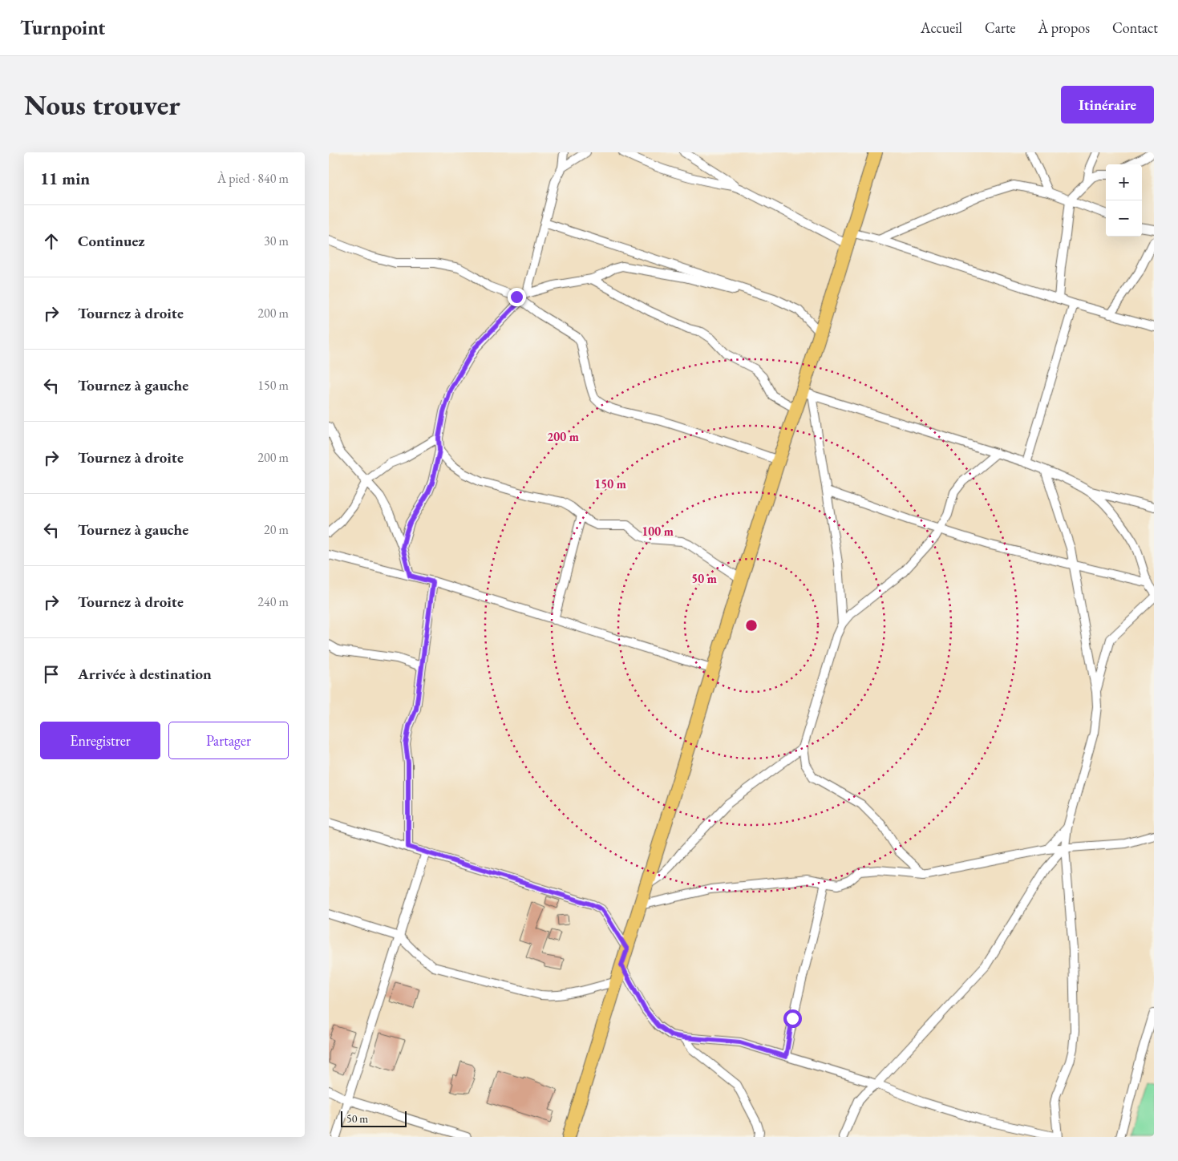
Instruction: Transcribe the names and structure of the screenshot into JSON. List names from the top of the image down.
{
  "scale_bar": "50 m",
  "page": {
    "header": "Turnpoint",
    "nav": [
      "Accueil",
      "Carte",
      "À propos",
      "Contact"
    ],
    "buttons": [
      "Itinéraire",
      ["Enregistrer", "Partager"]
    ],
    "title": "Nous trouver",
    "heading": ["11 min", "À pied · 840 m"],
    "map_buttons": ["+", "−"],
    "list": [
      ["Continuez", "30 m"],
      ["Tournez à droite", "200 m"],
      ["Tournez à gauche", "150 m"],
      ["Tournez à droite", "200 m"],
      ["Tournez à gauche", "20 m"],
      ["Tournez à droite", "240 m"],
      "Arrivée à destination"
    ],
    "scale": "50 m"
  },
  "rings": [
    "200 m",
    "150 m",
    "100 m",
    "50 m"
  ]
}
